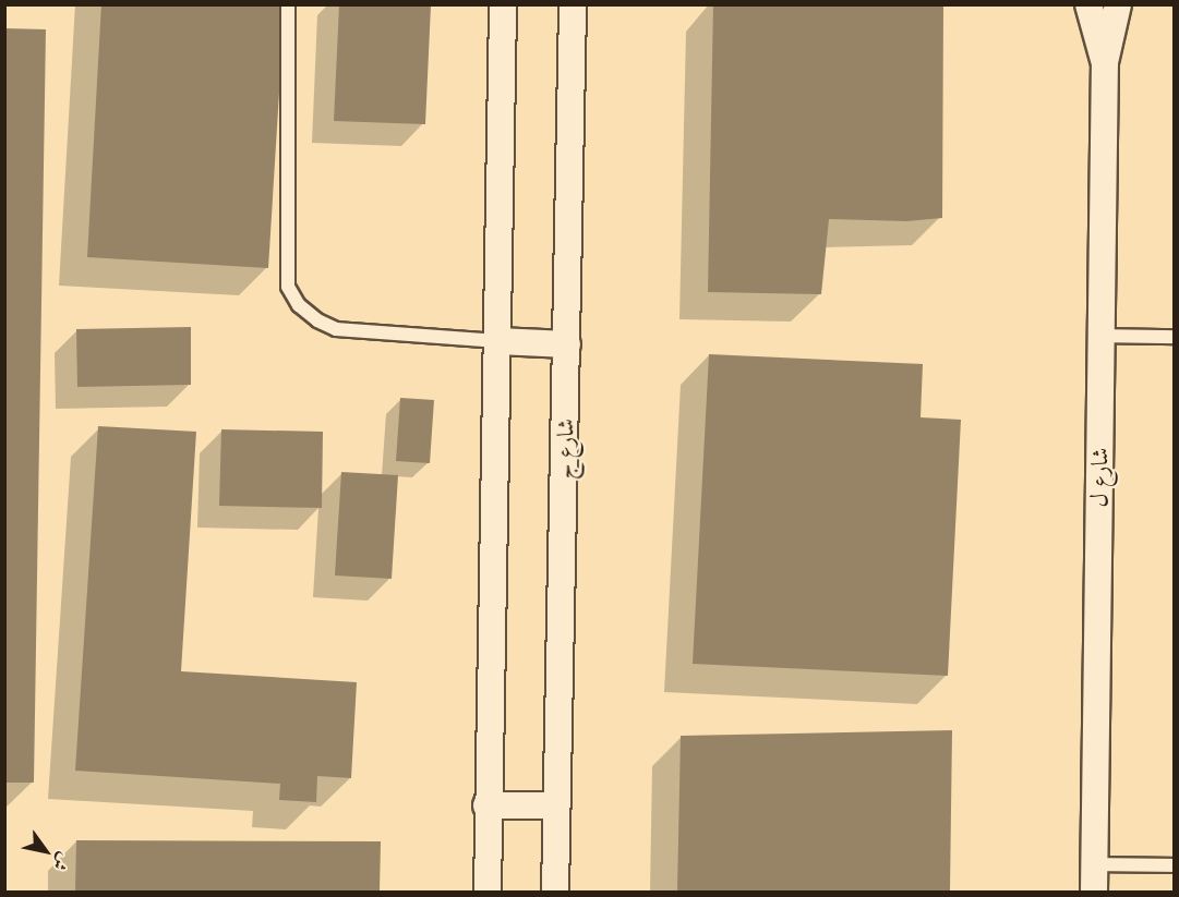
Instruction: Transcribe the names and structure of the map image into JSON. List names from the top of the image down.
{
  "streets": {
    "street": ["شارع ج", "شارع ل"]
  },
  "north": "bottom right"
}
